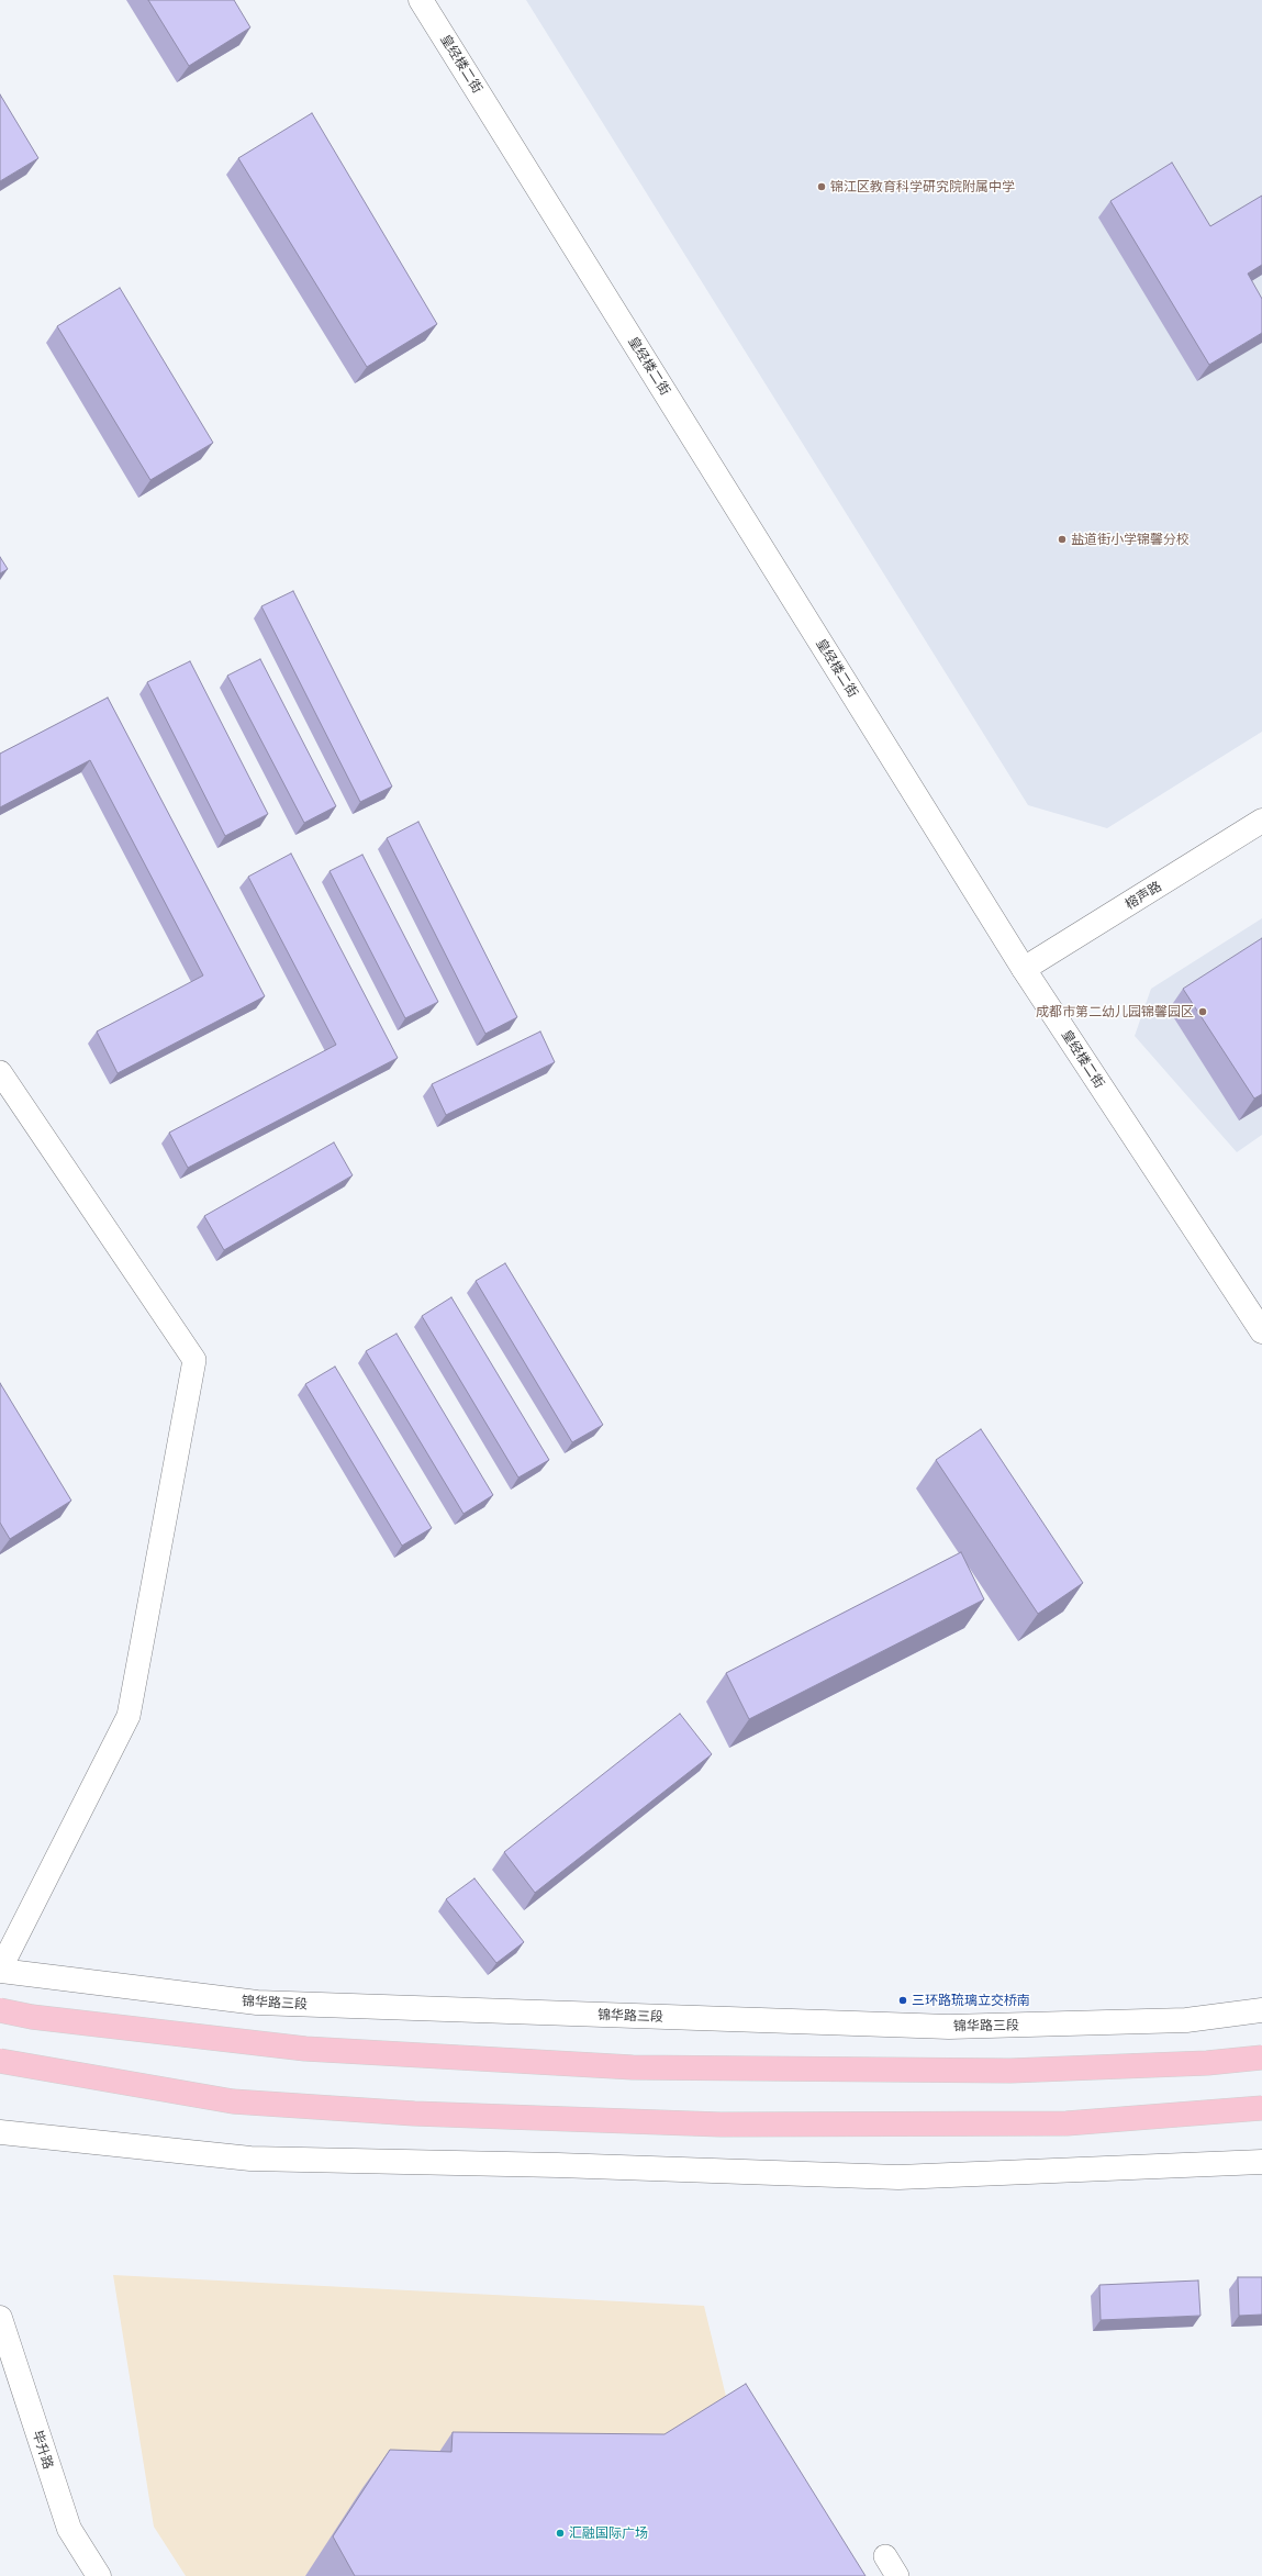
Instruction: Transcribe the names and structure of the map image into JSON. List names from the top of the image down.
{
  "streets": {
    "main road": [
      "皇经楼二街",
      "榕声路",
      "锦华路三段",
      "毕升路"
    ]
  },
  "crossings": [
    ["皇经楼二街", "榕声路"]
  ],
  "places": [
    "锦江区教育科学研究院附属中学",
    "盐道街小学锦馨分校",
    "成都市第二幼儿园锦馨园区",
    "三环路琉璃立交桥南",
    "汇融国际广场"
  ]
}
